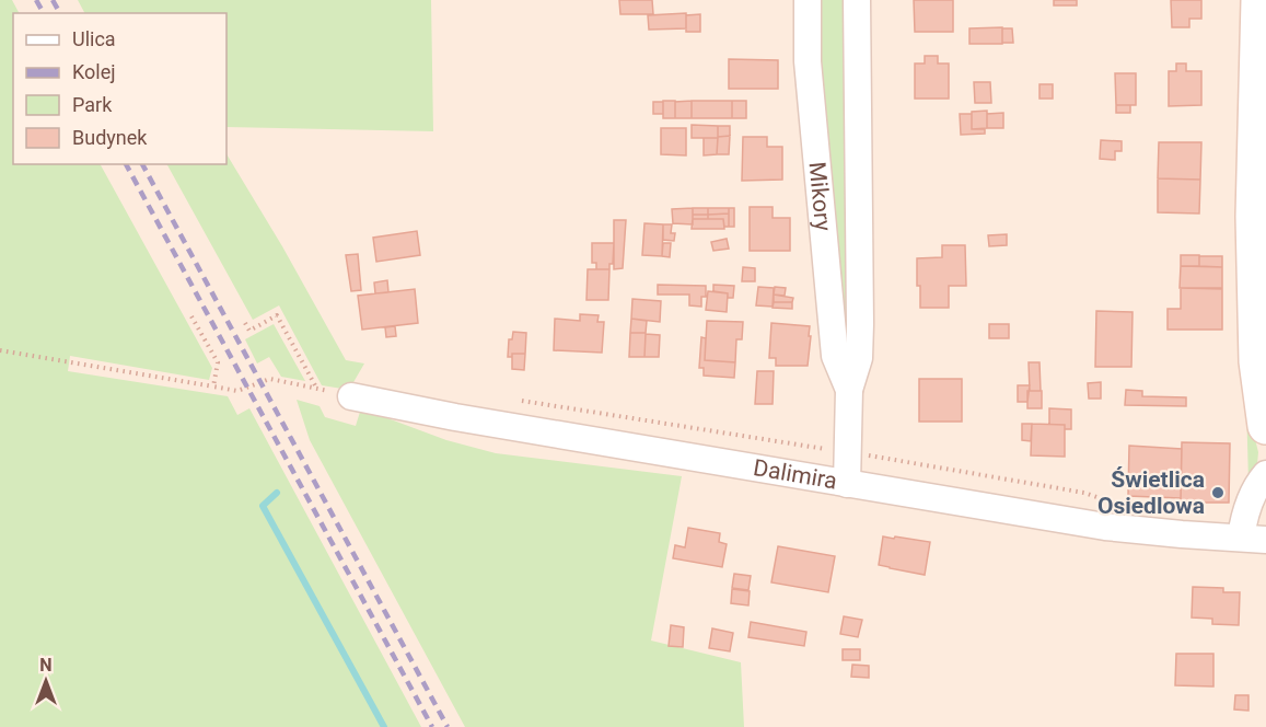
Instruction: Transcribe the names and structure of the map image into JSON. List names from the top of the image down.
{
  "streets": {
    "street": ["Mikory", "Dalimira"]
  },
  "crossings": [
    ["Mikory", "Dalimira"]
  ],
  "places": ["Świetlica Osiedlowa"],
  "legend": [
    "Ulica",
    "Kolej",
    "Park",
    "Budynek"
  ],
  "north": "top"
}
